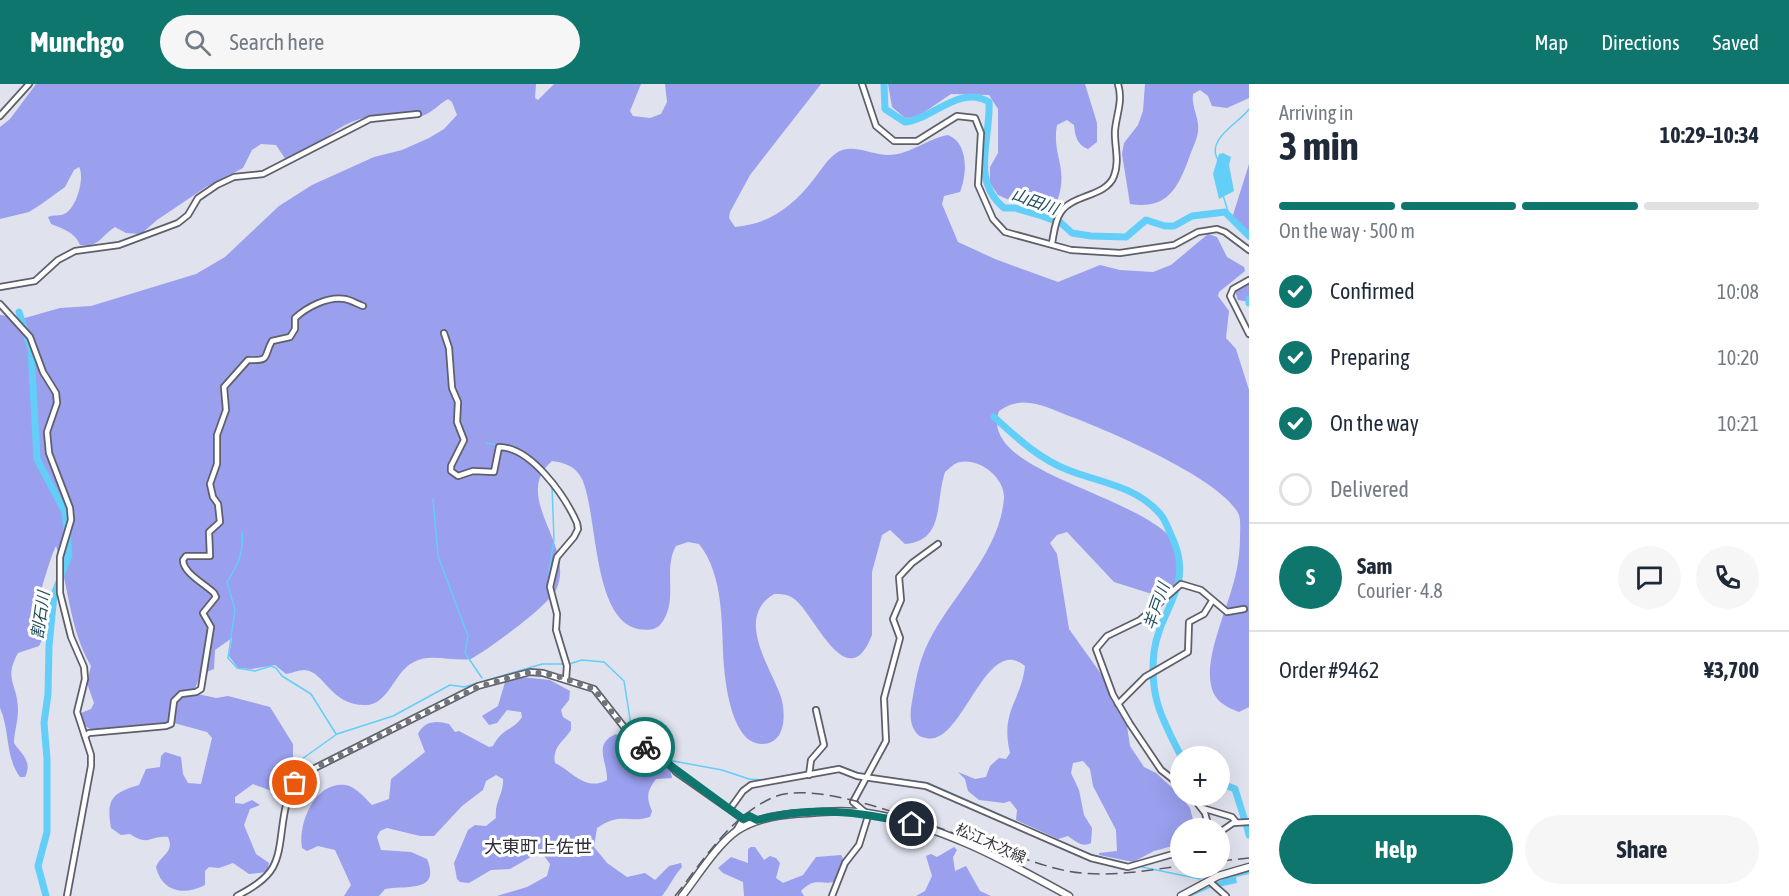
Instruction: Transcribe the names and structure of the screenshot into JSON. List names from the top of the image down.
{
  "streets": {
    "main road": ["松江木次線"]
  },
  "districts": ["大東町上佐世"],
  "water": ["山田川", "羊戸川", "割石川"],
  "page": {
    "header": "Munchgo",
    "search": "Search here",
    "nav": ["Map", "Directions", "Saved"],
    "heading": ["3 min", "Arriving in", "10:29–10:34"],
    "panel": [
      "Sam",
      "Courier · 4.8",
      "Order #9462",
      "¥3,700"
    ],
    "bar": "On the way · 500 m",
    "list": [
      ["Confirmed", "10:08"],
      ["Preparing", "10:20"],
      ["On the way", "10:21"],
      "Delivered"
    ],
    "round": "S",
    "map_buttons": ["+", "−"],
    "buttons": ["Help", "Share"]
  }
}
